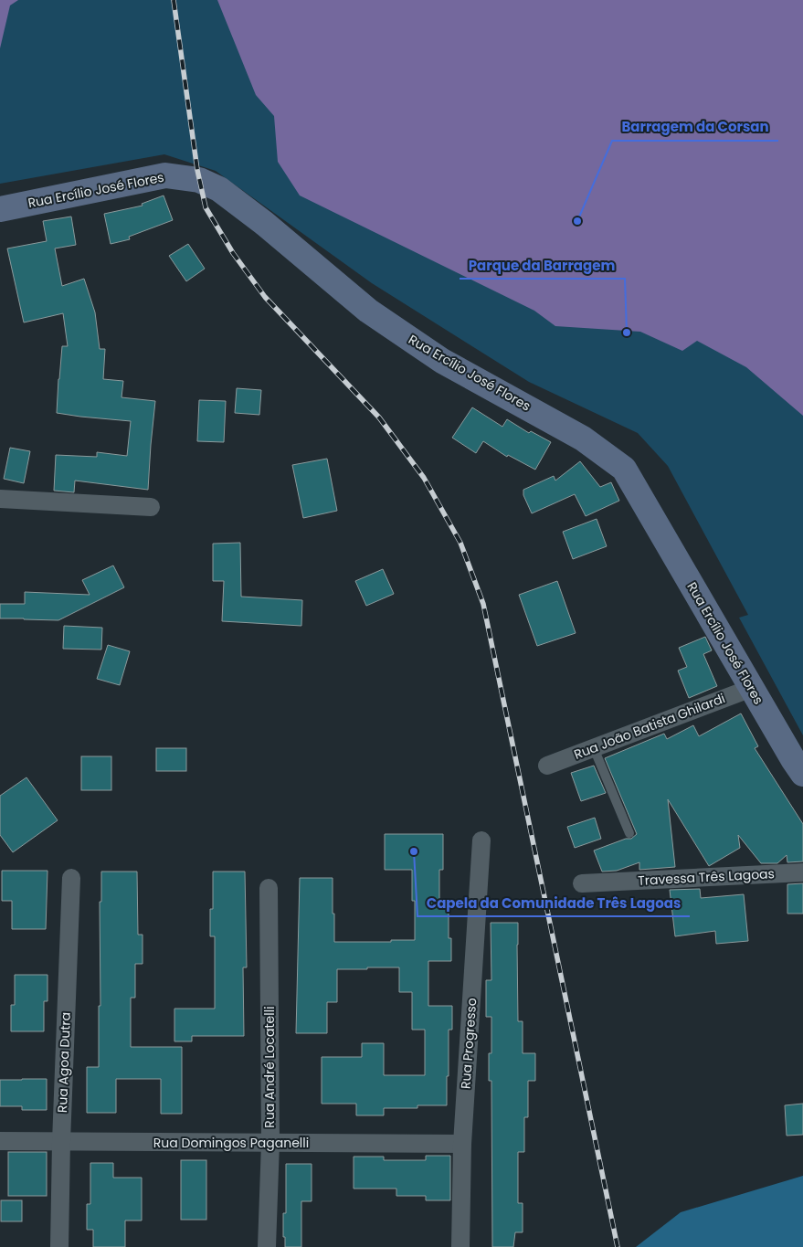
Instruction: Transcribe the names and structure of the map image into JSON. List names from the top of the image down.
{
  "streets": {
    "street": [
      "Rua Ercílio José Flores",
      "Rua João Batista Ghilardi",
      "Travessa Três Lagoas",
      "Rua Progresso",
      "Rua Agoa Dutra",
      "Rua André Locatelli",
      "Rua Domingos Paganelli"
    ]
  },
  "crossings": [
    ["Rua Ercílio José Flores", "Rua João Batista Ghilardi"],
    ["Rua Progresso", "Rua Domingos Paganelli"],
    ["Rua Agoa Dutra", "Rua Domingos Paganelli"],
    ["Rua André Locatelli", "Rua Domingos Paganelli"]
  ],
  "places": ["Barragem da Corsan", "Parque da Barragem", "Capela da Comunidade Três Lagoas"]
}
